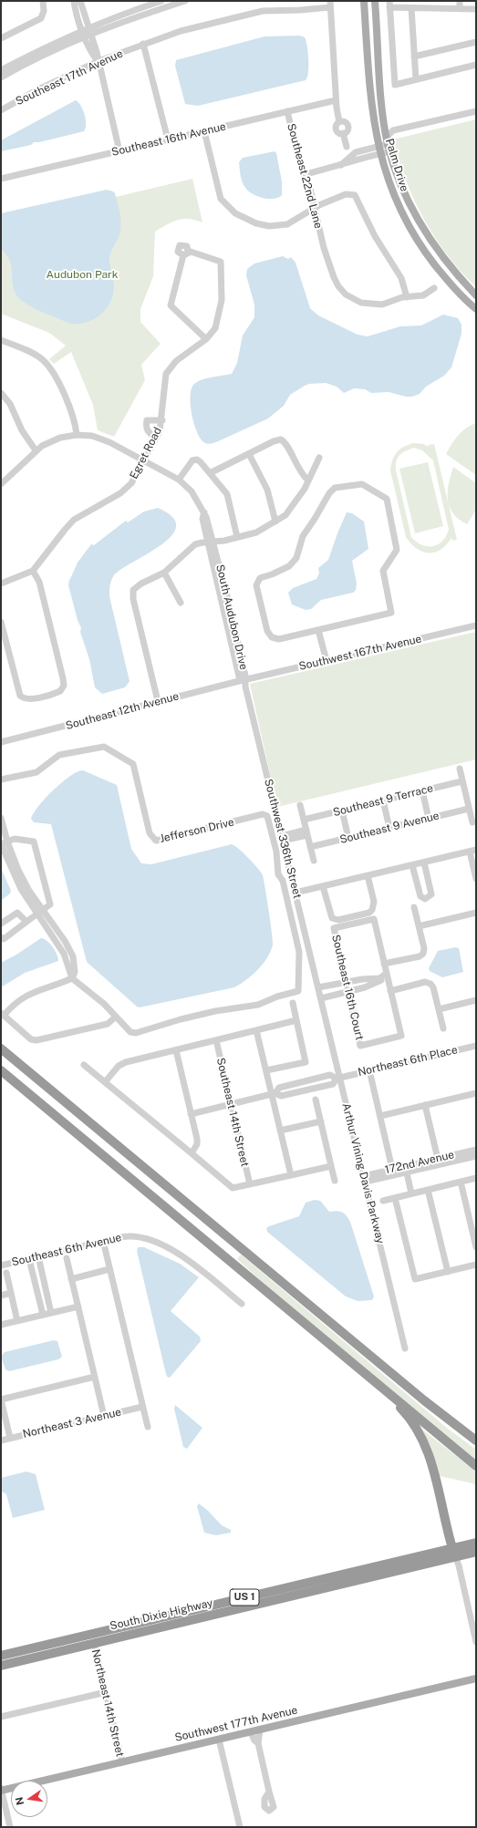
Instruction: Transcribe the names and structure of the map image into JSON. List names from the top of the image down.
{
  "streets": {
    "highway": ["US 1", "South Dixie Highway"],
    "main road": ["Palm Drive", "Southwest 177th Avenue"],
    "street": [
      "Southeast 17th Avenue",
      "Southeast 16th Avenue",
      "Southeast 22nd Lane",
      "Egret Road",
      "South Audubon Drive",
      "Southwest 167th Avenue",
      "Southeast 12th Avenue",
      "Southeast 9 Terrace",
      "Southeast 9 Avenue",
      "Jefferson Drive",
      "Southwest 336th Street",
      "Southeast 16th Court",
      "Northeast 6th Place",
      "Southeast 14th Street",
      "172nd Avenue",
      "Arthur Vining Davis Parkway",
      "Southeast 6th Avenue",
      "Northeast 3 Avenue",
      "Northeast 14th Street"
    ]
  },
  "crossings": [
    ["Southeast 16th Avenue", "Southeast 22nd Lane"],
    ["Egret Road", "South Audubon Drive"],
    ["South Audubon Drive", "Southwest 167th Avenue"],
    ["South Audubon Drive", "Southeast 12th Avenue"],
    ["South Audubon Drive", "Southwest 336th Street"],
    ["Southwest 167th Avenue", "Southeast 12th Avenue"],
    ["Southwest 167th Avenue", "Southwest 336th Street"],
    ["Southeast 12th Avenue", "Southwest 336th Street"],
    ["Southwest 336th Street", "Arthur Vining Davis Parkway"],
    ["Northeast 6th Place", "Arthur Vining Davis Parkway"],
    ["172nd Avenue", "Arthur Vining Davis Parkway"],
    ["South Dixie Highway", "Northeast 14th Street"],
    ["Northeast 14th Street", "Southwest 177th Avenue"]
  ],
  "parks": ["Audubon Park"],
  "north": "left"
}
